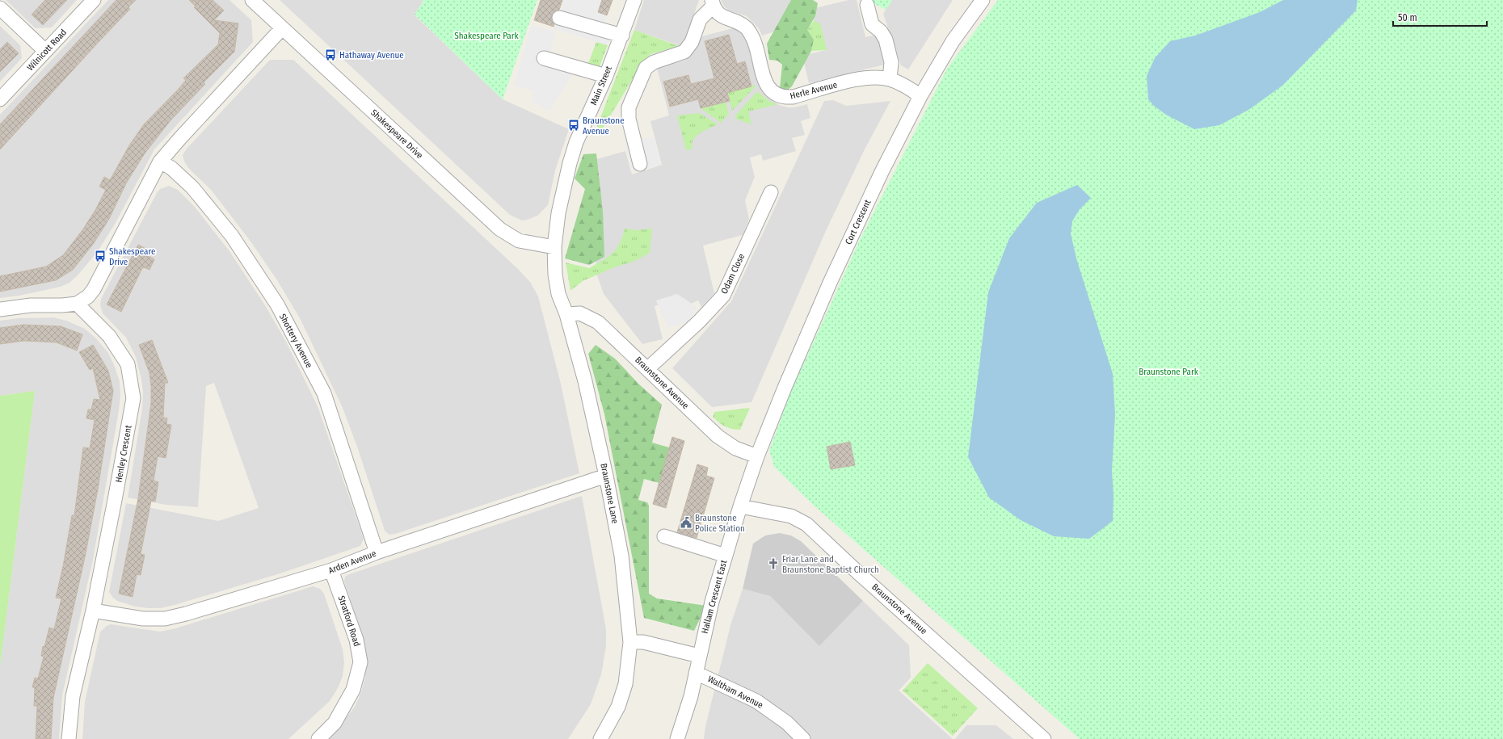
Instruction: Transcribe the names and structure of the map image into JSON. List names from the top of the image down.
{
  "streets": {
    "street": [
      "Wilnicott Road",
      "Main Street",
      "Herle Avenue",
      "Shakespeare Drive",
      "Cort Crescent",
      "Odam Close",
      "Shottery Avenue",
      "Braunstone Avenue",
      "Henley Crescent",
      "Braunstone Lane",
      "Arden Avenue",
      "Hallam Crescent East",
      "Stratford Road",
      "Waltham Avenue"
    ]
  },
  "crossings": [
    ["Main Street", "Shakespeare Drive"],
    ["Main Street", "Braunstone Lane"],
    ["Herle Avenue", "Cort Crescent"],
    ["Shakespeare Drive", "Braunstone Lane"],
    ["Cort Crescent", "Braunstone Avenue"],
    ["Cort Crescent", "Hallam Crescent East"],
    ["Odam Close", "Braunstone Avenue"],
    ["Shottery Avenue", "Arden Avenue"],
    ["Braunstone Avenue", "Braunstone Lane"],
    ["Braunstone Avenue", "Hallam Crescent East"],
    ["Henley Crescent", "Arden Avenue"],
    ["Braunstone Lane", "Arden Avenue"],
    ["Arden Avenue", "Stratford Road"],
    ["Hallam Crescent East", "Waltham Avenue"]
  ],
  "parks": ["Shakespeare Park", "Braunstone Park"],
  "places": {
    "bus stop": ["Hathaway Avenue", "Braunstone Avenue", "Shakespeare Drive"],
    "public building": ["Braunstone Police Station"],
    "church": ["Friar Lane and Braunstone Baptist Church"]
  },
  "scale_bar": "50 m"
}
